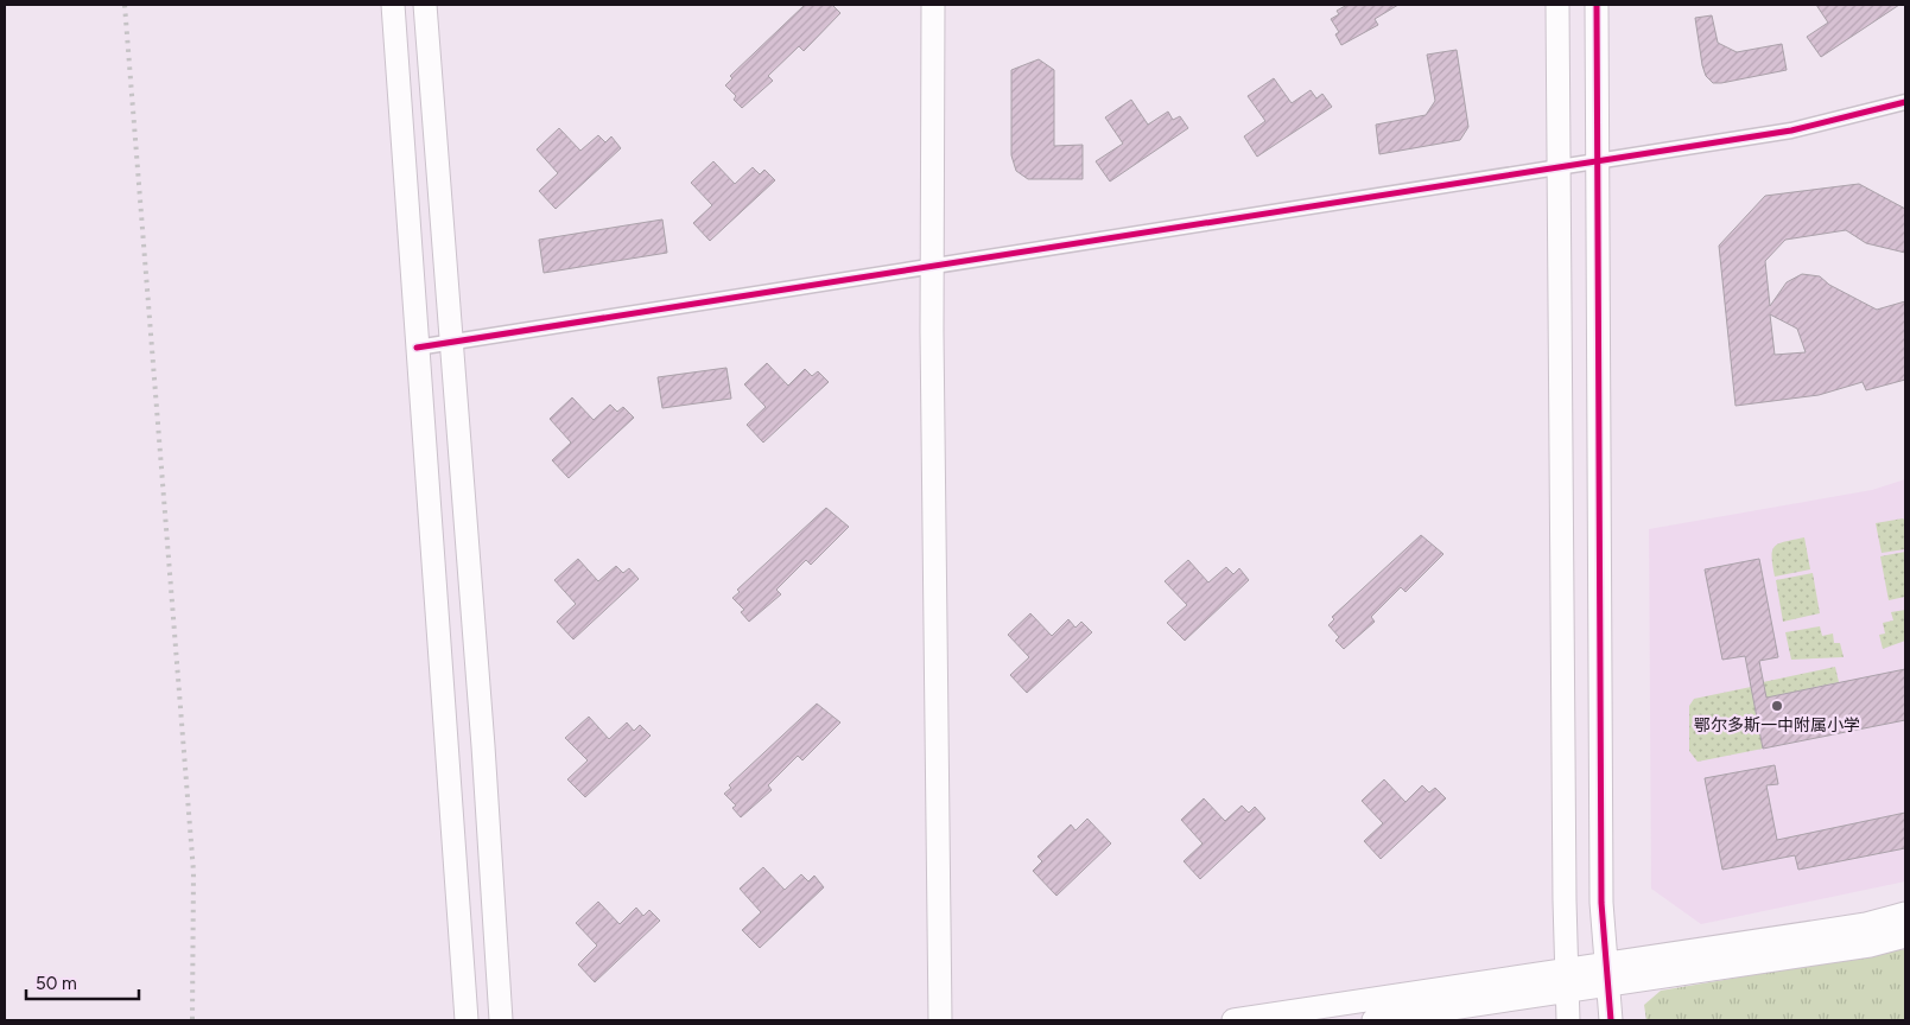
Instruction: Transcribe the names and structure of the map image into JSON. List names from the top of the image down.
{
  "places": ["鄂尔多斯一中附属小学"],
  "scale_bar": "50 m"
}
